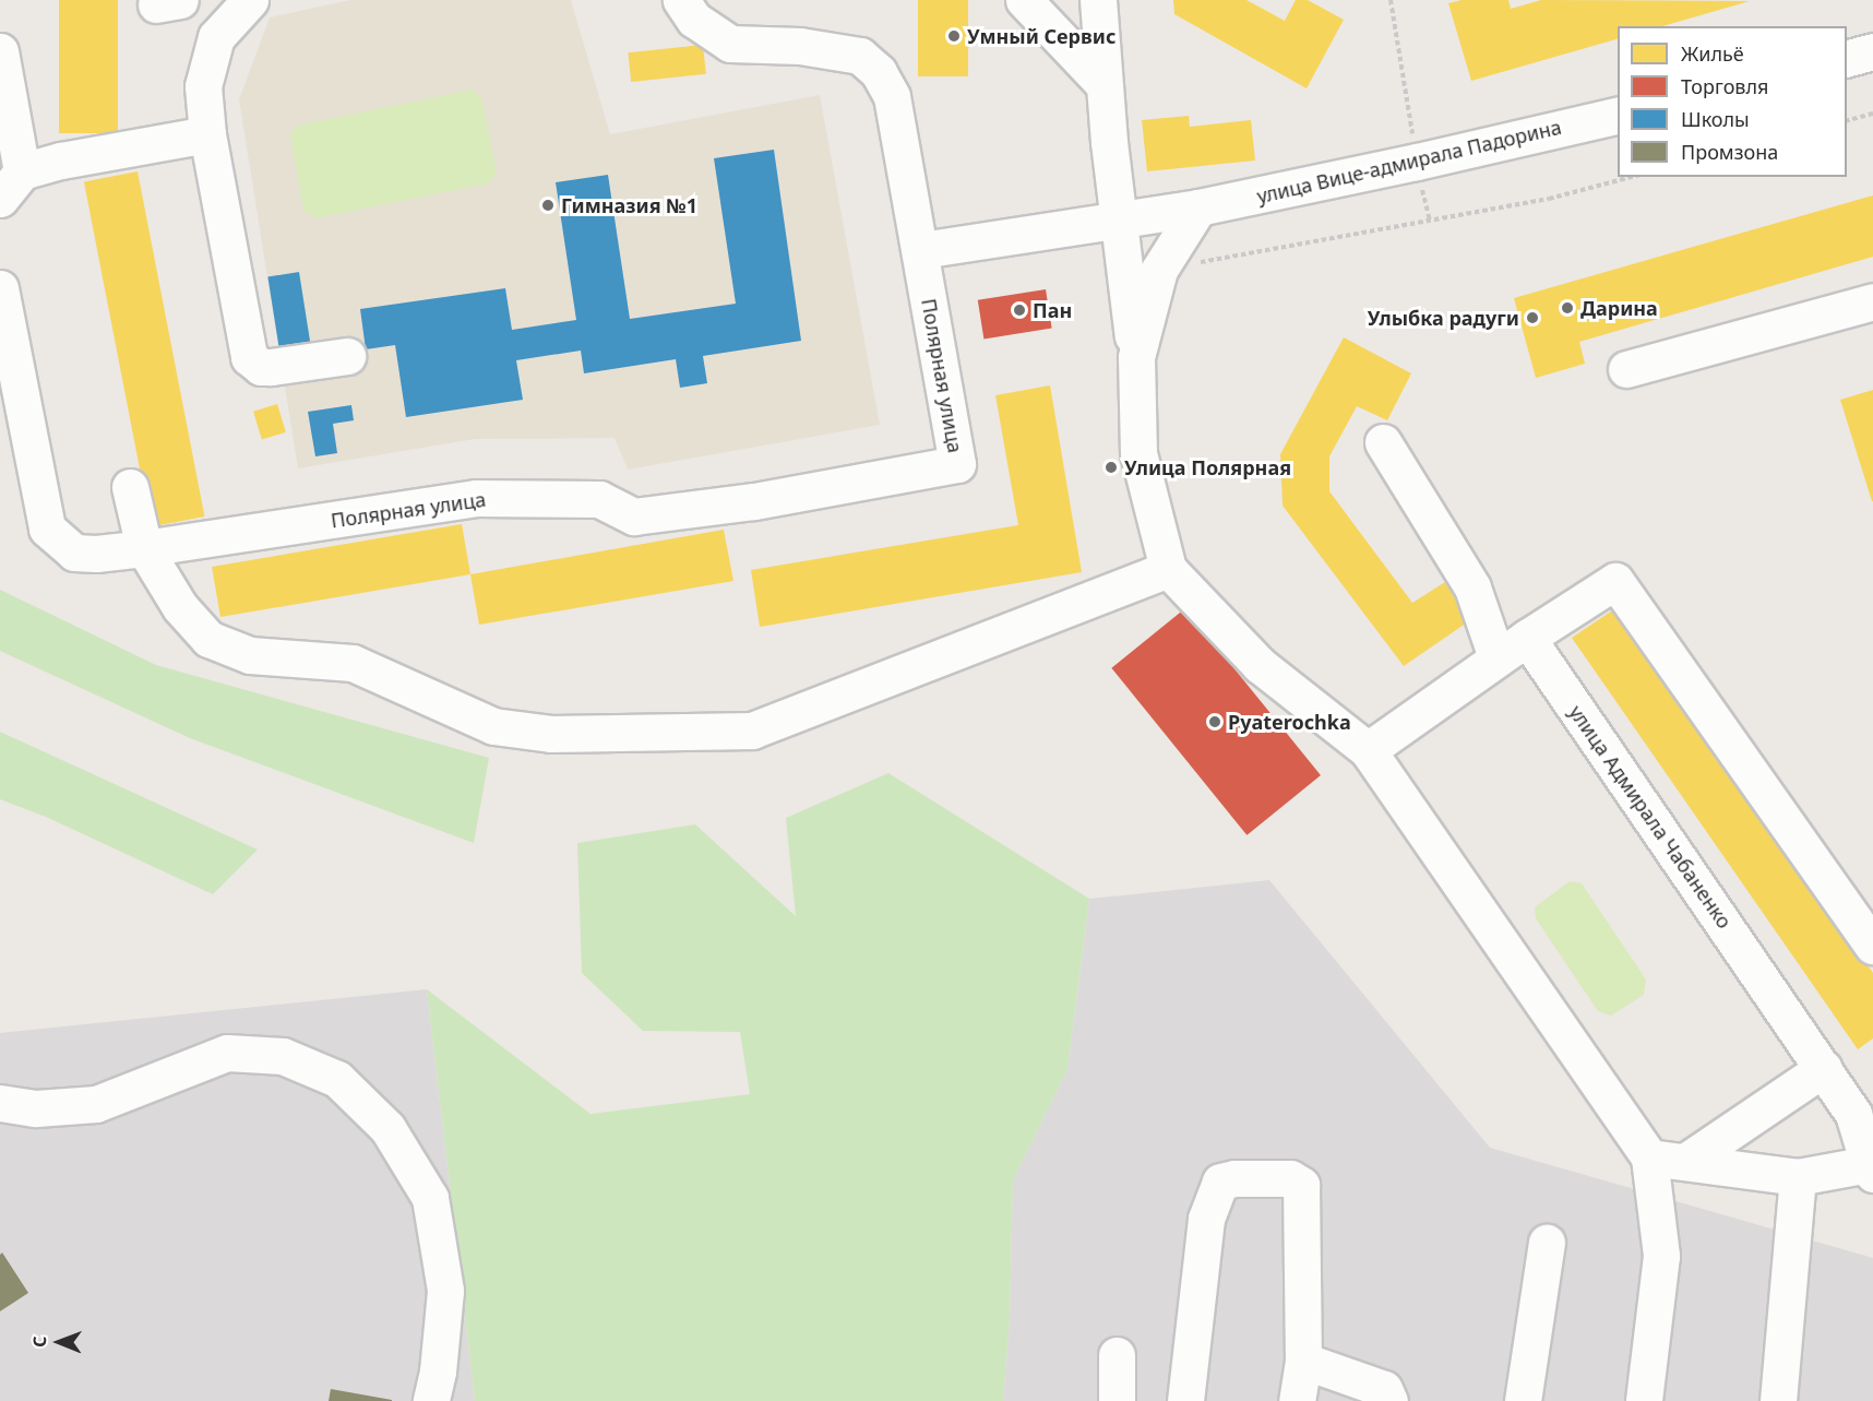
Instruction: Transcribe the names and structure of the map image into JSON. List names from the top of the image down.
{
  "streets": {
    "street": ["улица Вице-адмирала Падорина", "Полярная улица", "улица Адмирала Чабаненко"]
  },
  "places": [
    "Умный Сервис",
    "Гимназия №1",
    "Дарина",
    "Пан",
    "Улыбка радуги",
    "Улица Полярная",
    "Pyaterochka"
  ],
  "legend": [
    "Жильё",
    "Торговля",
    "Школы",
    "Промзона"
  ],
  "north": "left"
}
